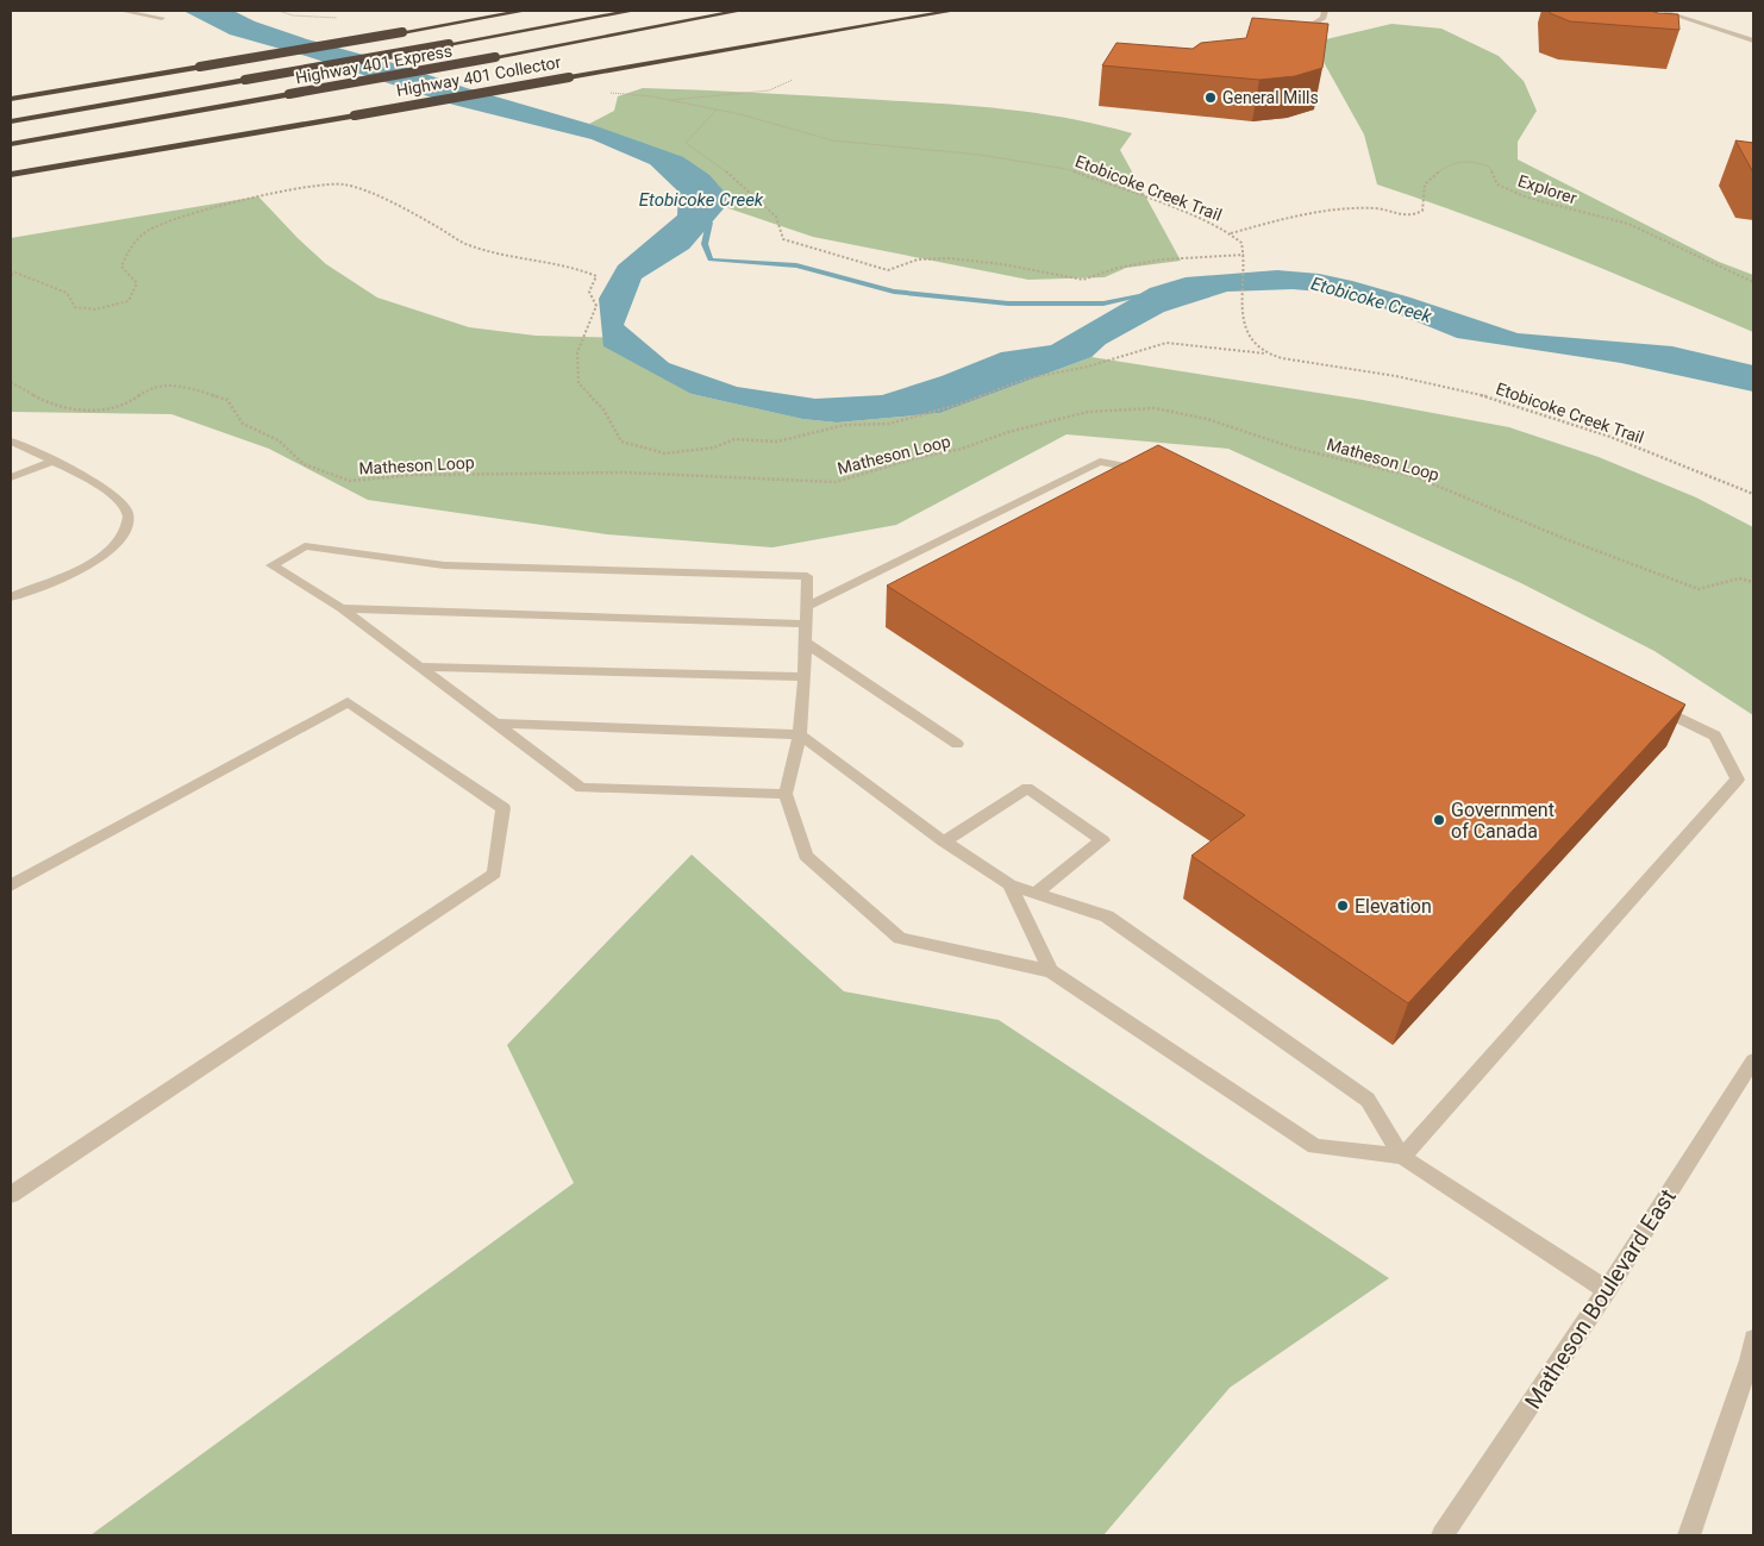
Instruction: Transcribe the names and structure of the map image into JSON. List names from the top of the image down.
{
  "streets": {
    "highway": ["Highway 401 Express", "Highway 401 Collector"],
    "street": ["Matheson Boulevard East"],
    "path": ["Etobicoke Creek Trail", "Explorer", "Matheson Loop"]
  },
  "crossings": [
    ["Etobicoke Creek Trail", "Explorer"],
    ["Etobicoke Creek Trail", "Matheson Loop"]
  ],
  "water": ["Etobicoke Creek"],
  "places": ["General Mills", "Government of Canada", "Elevation"]
}
